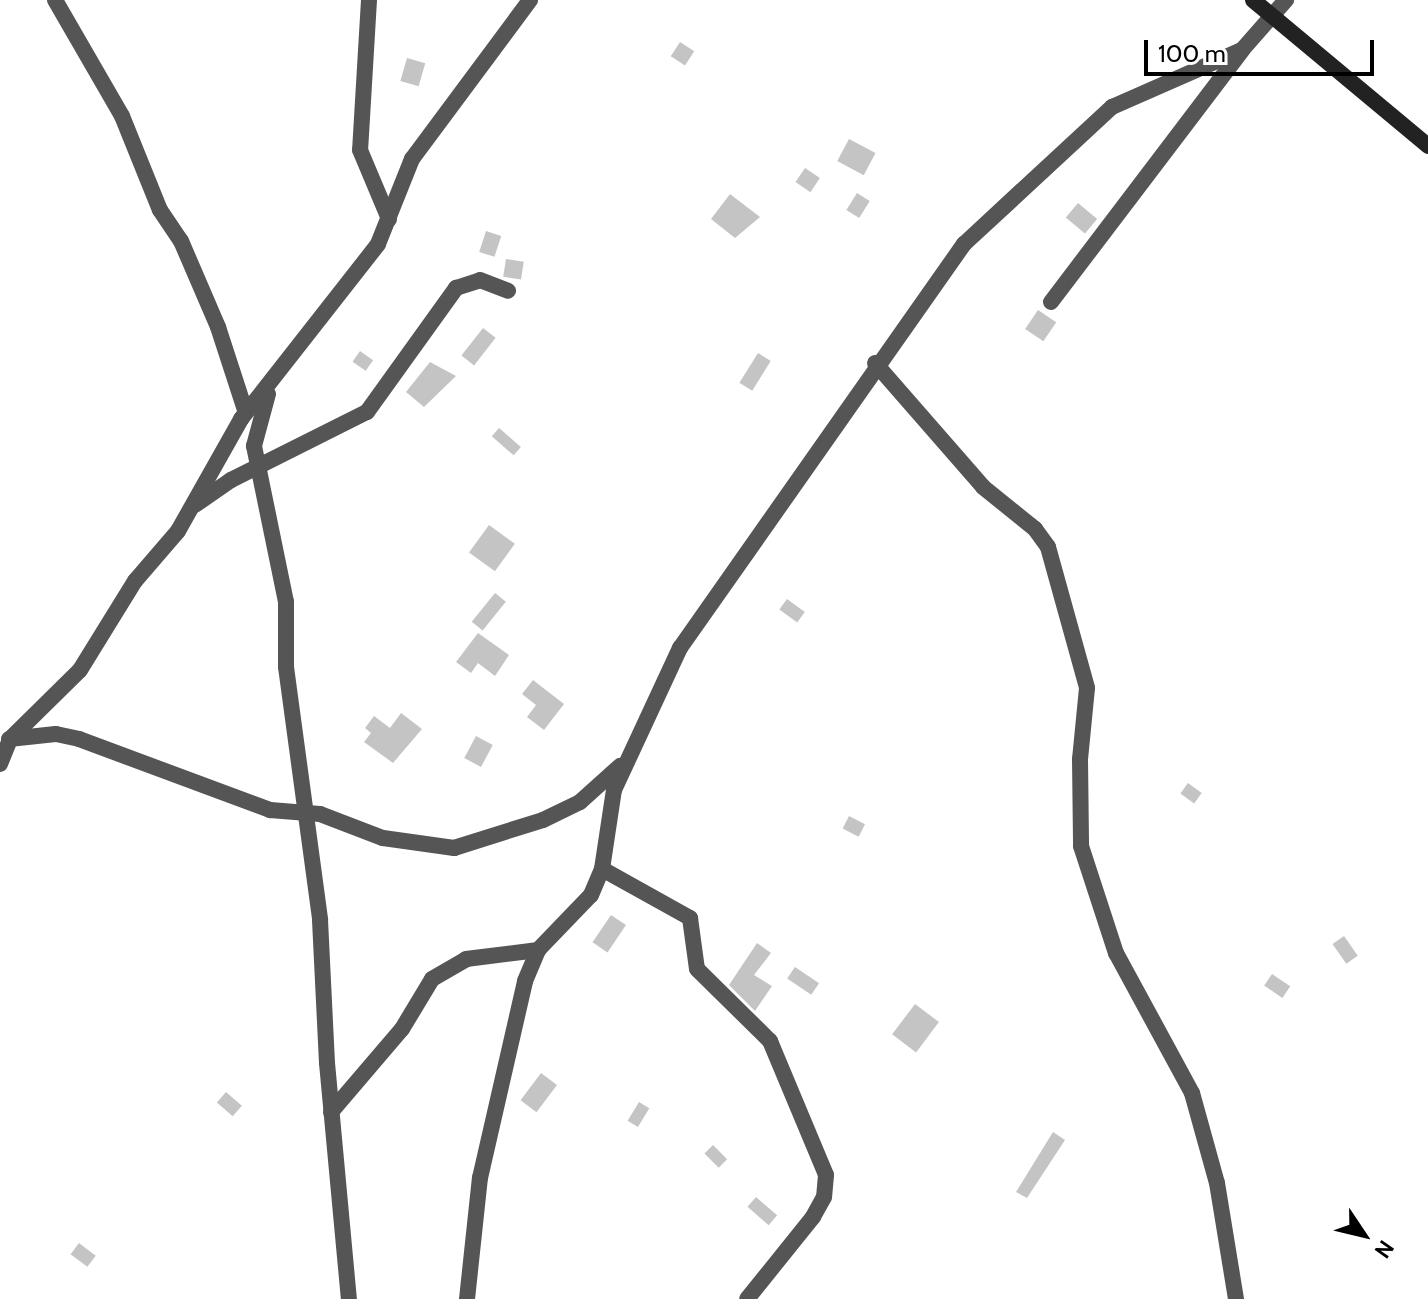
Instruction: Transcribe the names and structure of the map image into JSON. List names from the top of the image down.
{
  "scale_bar": "100 m",
  "north": "bottom right"
}
